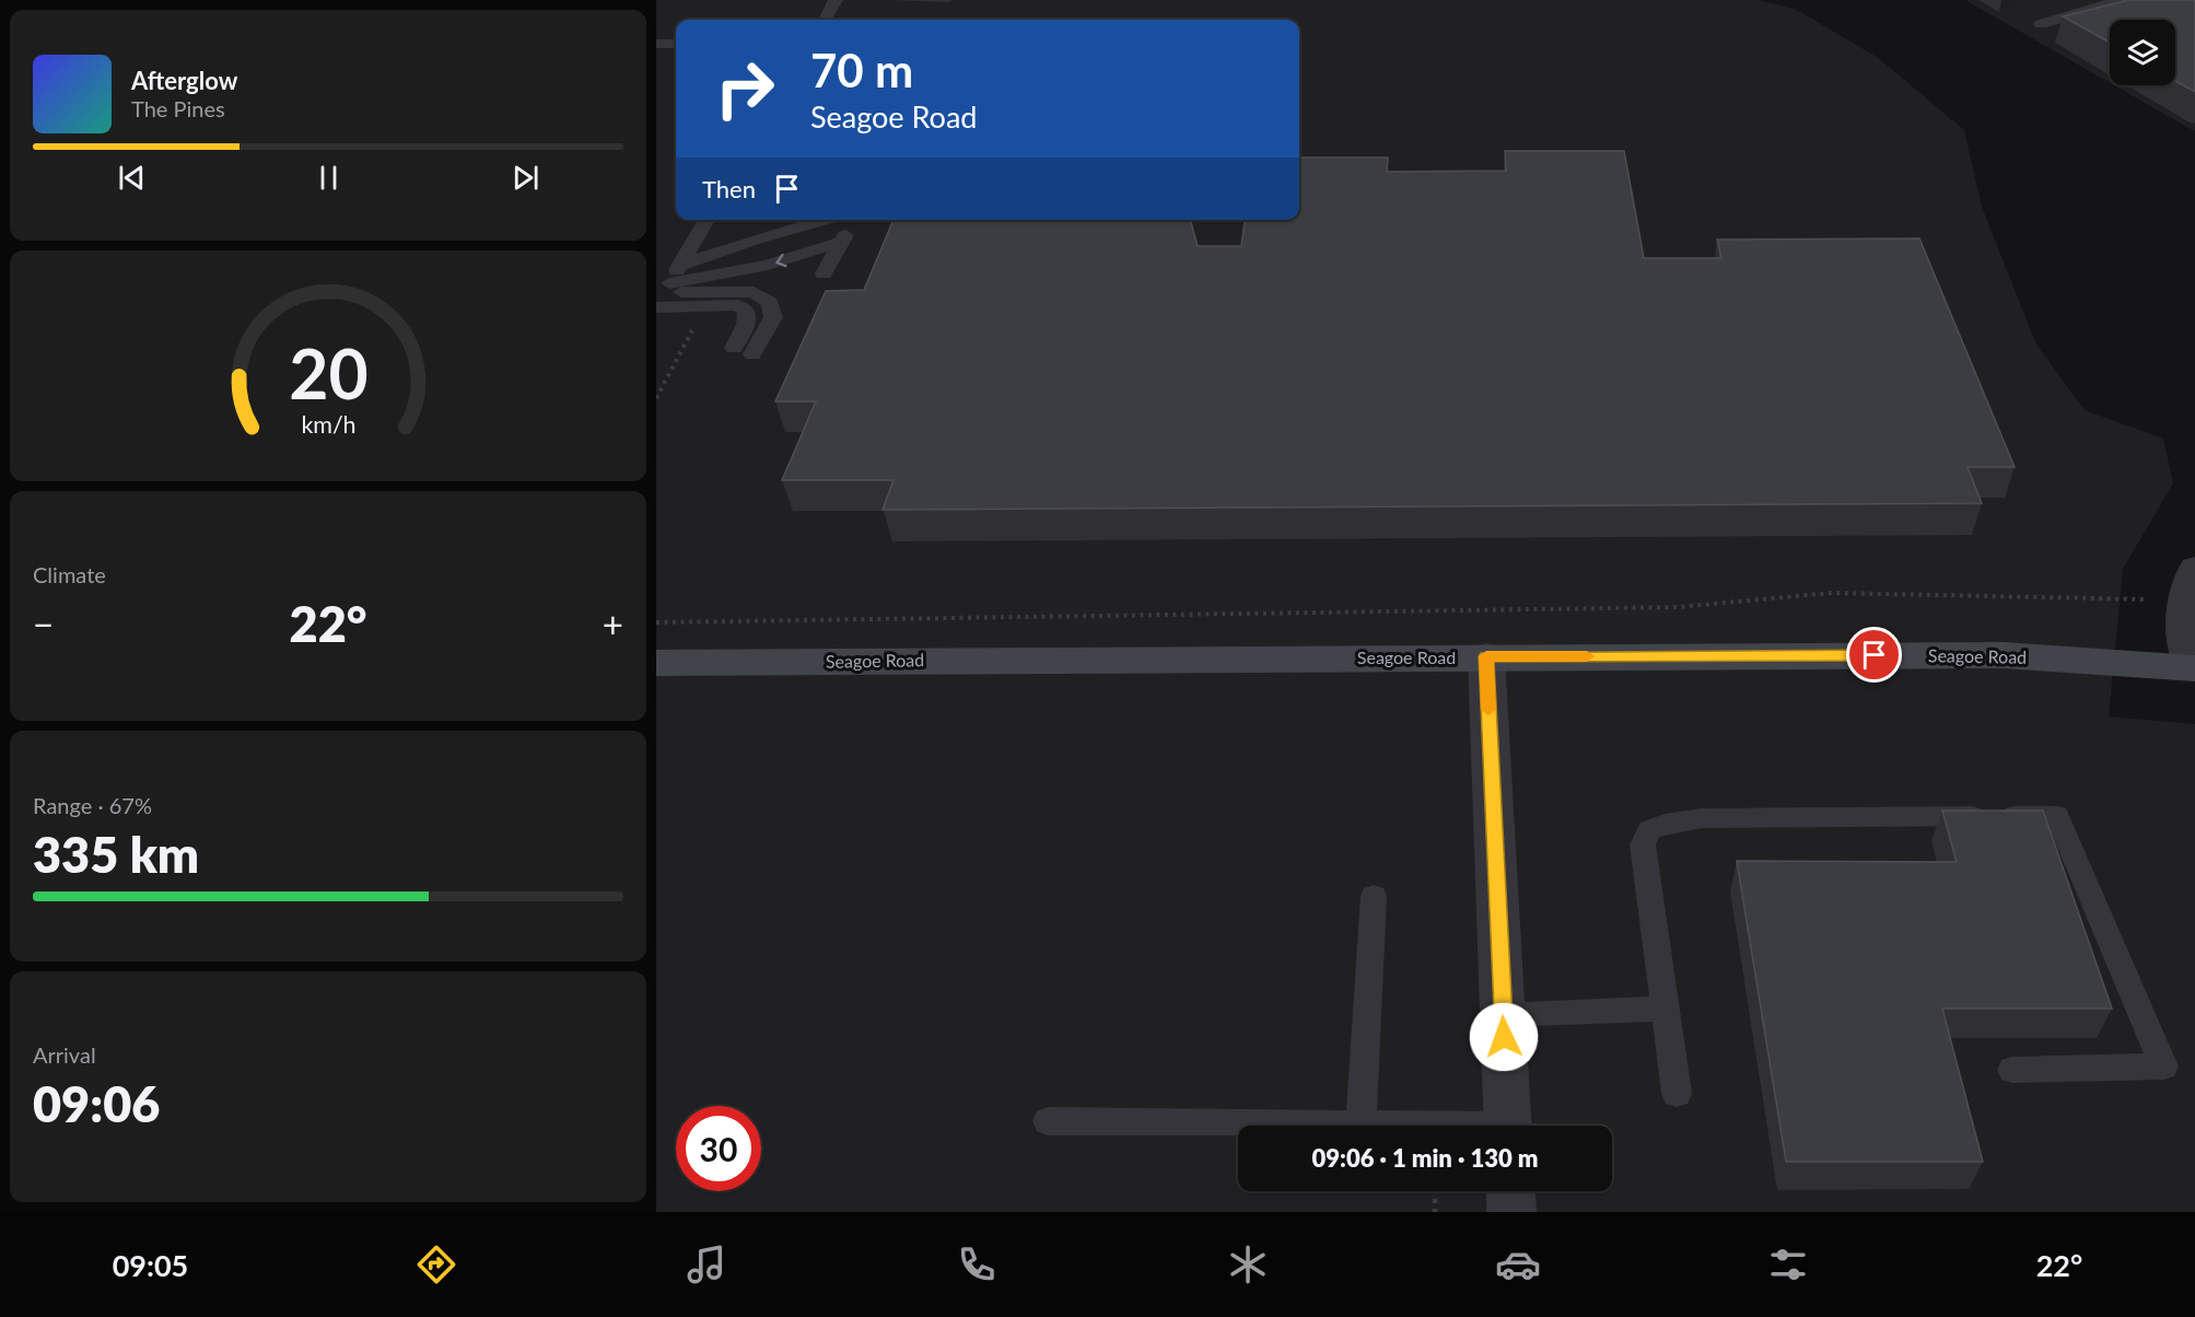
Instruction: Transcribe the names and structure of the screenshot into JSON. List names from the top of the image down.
{
  "streets": {
    "main road": ["Seagoe Road"]
  },
  "page": {
    "turn": ["70 m", "Seagoe Road"],
    "song": ["Afterglow", "The Pines"],
    "then": "Then",
    "tile": [
      "Climate",
      ["Range · 67%", "335 km"],
      ["Arrival", "09:06"]
    ],
    "heat": ["−", "22°", "+"],
    "limit": "30",
    "trip": "09:06 · 1 min · 130 m",
    "tabs": ["09:05", "22°"],
    "gauge": ["20", "km/h"]
  }
}
